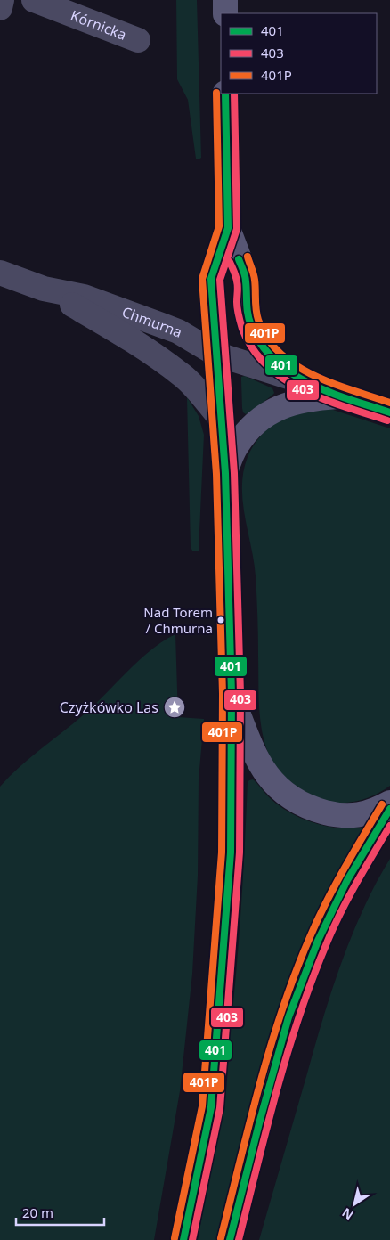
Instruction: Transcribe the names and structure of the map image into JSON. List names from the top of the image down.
{
  "streets": {
    "street": ["Kórnicka", "Chmurna"]
  },
  "places": {
    "other": ["Nad Torem / Chmurna"],
    "place": ["Czyżkówko Las"]
  },
  "lines": ["transit line 401P", "transit line 401", "transit line 403"],
  "legend": ["401", "403", "401P"],
  "scale_bar": "20 m",
  "north": "bottom left"
}
